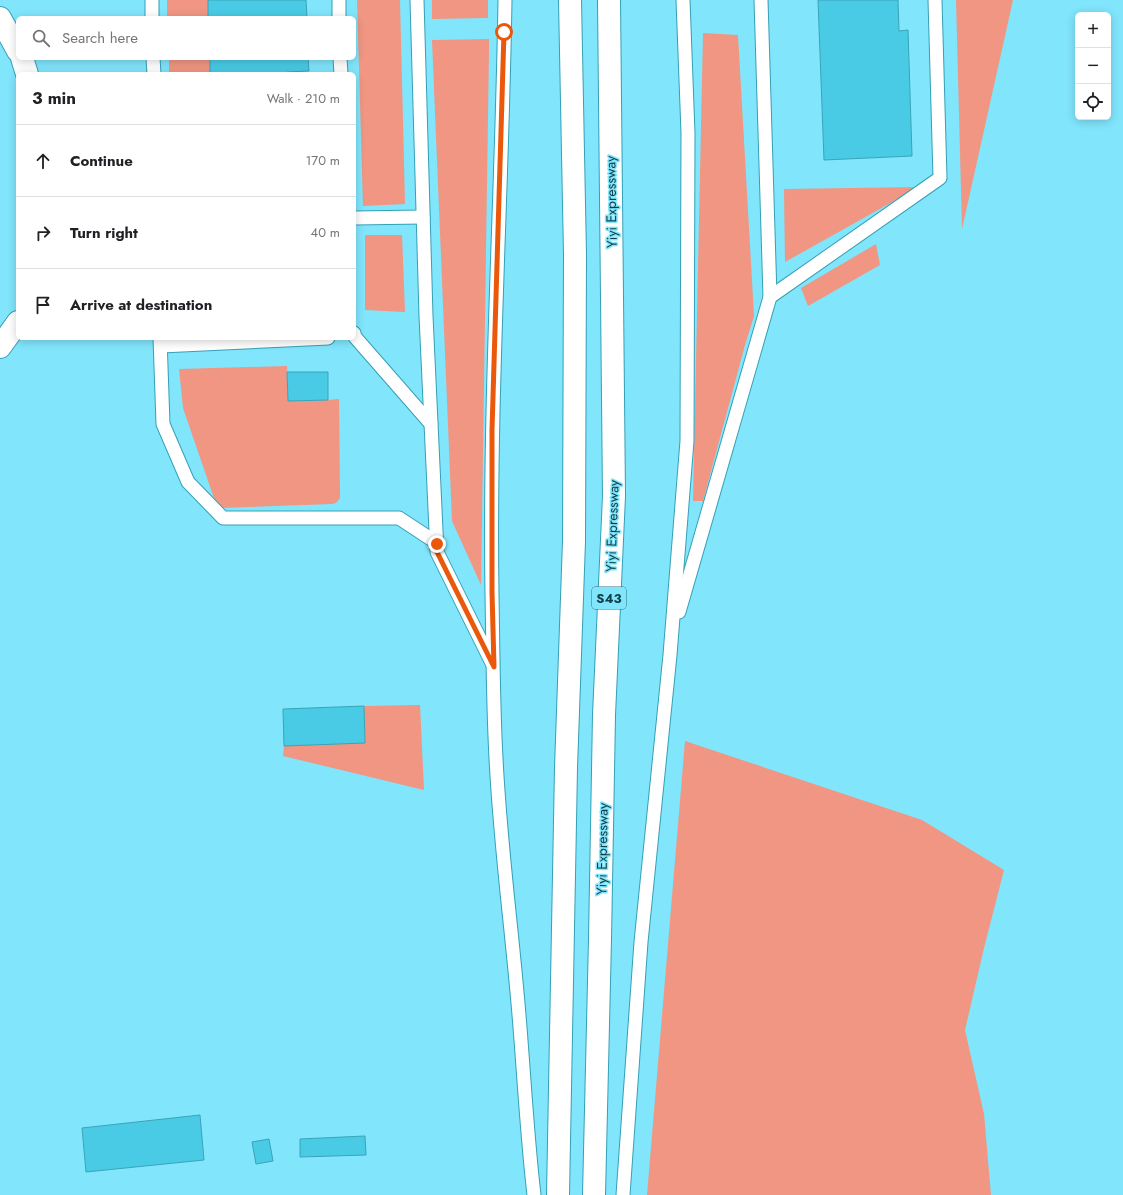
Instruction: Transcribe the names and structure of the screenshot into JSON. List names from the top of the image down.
{
  "streets": {
    "main road": ["Yiyi Expressway", "S43"]
  },
  "page": {
    "map_buttons": ["+", "−"],
    "search": "Search here",
    "heading": ["3 min", "Walk · 210 m"],
    "list": [
      ["Continue", "170 m"],
      ["Turn right", "40 m"],
      "Arrive at destination"
    ]
  }
}
